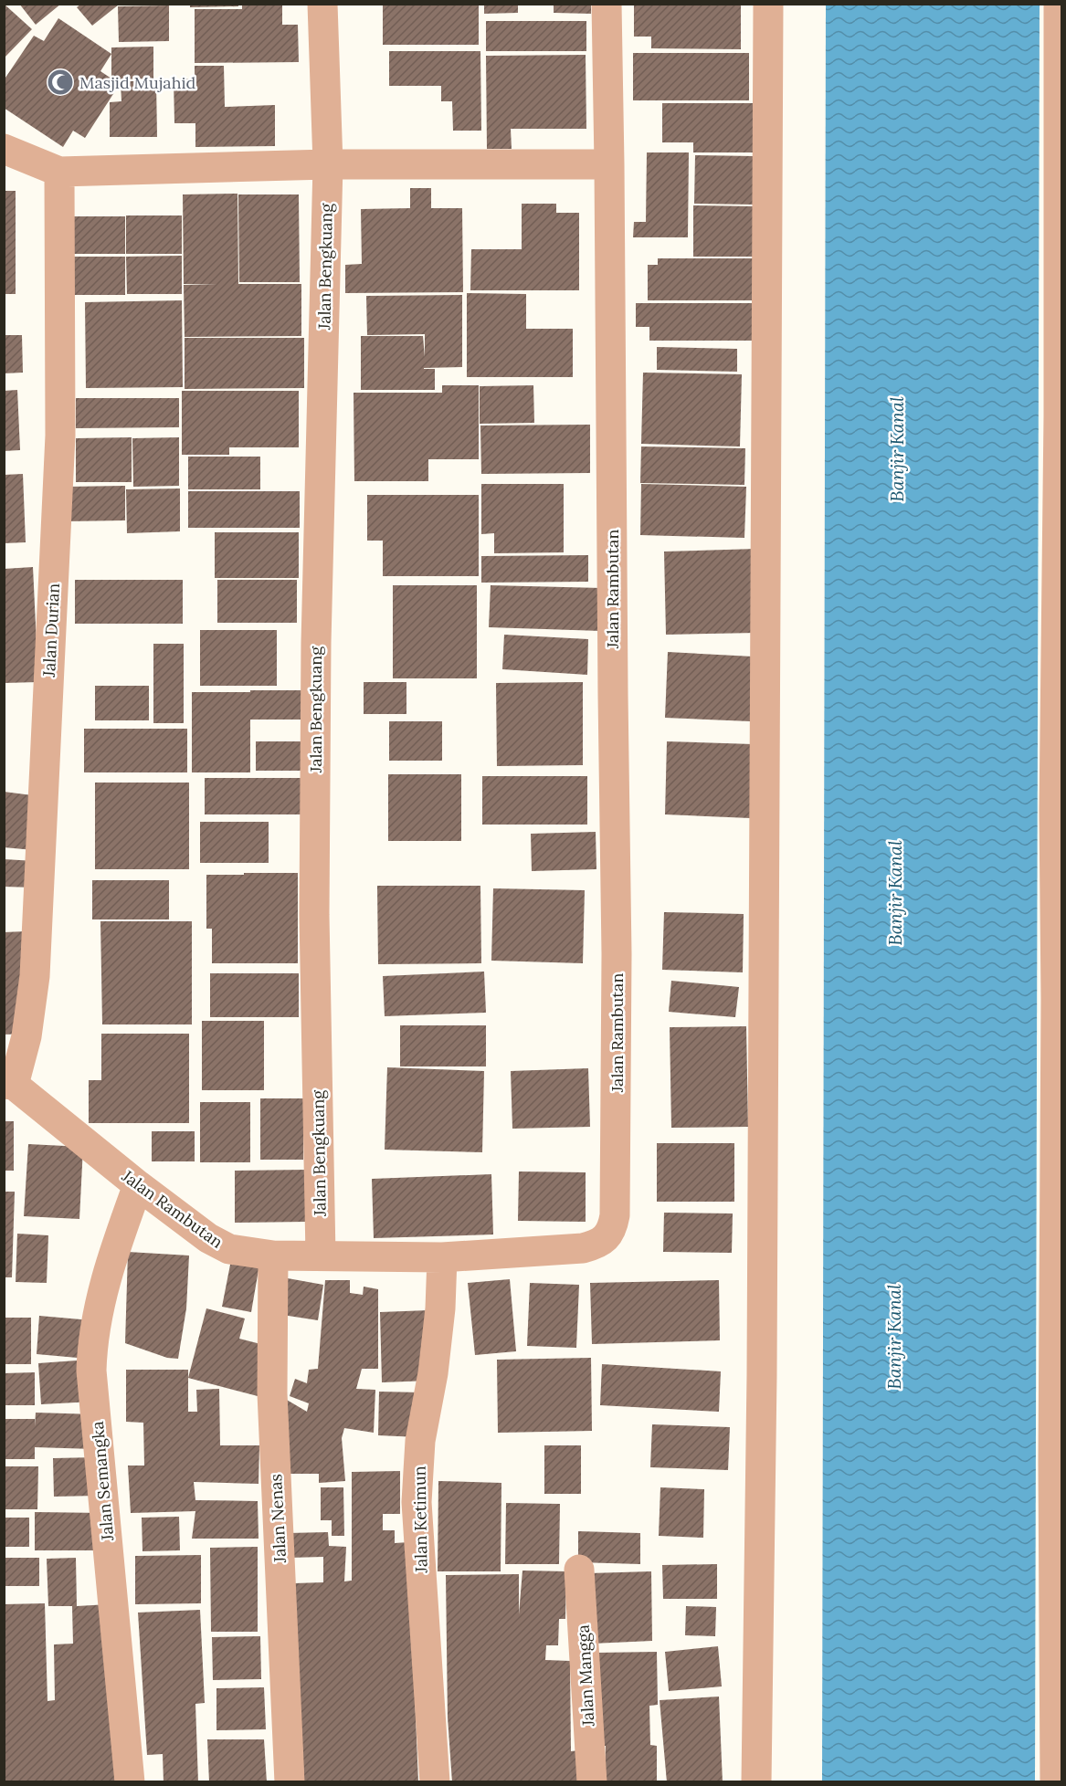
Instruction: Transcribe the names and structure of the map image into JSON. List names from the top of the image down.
{
  "streets": {
    "street": [
      "Jalan Bengkuang",
      "Jalan Rambutan",
      "Jalan Durian",
      "Jalan Semangka",
      "Jalan Nenas",
      "Jalan Ketimun",
      "Jalan Mangga"
    ]
  },
  "crossings": [
    ["Jalan Bengkuang", "Jalan Rambutan"],
    ["Jalan Rambutan", "Jalan Durian"],
    ["Jalan Rambutan", "Jalan Semangka"],
    ["Jalan Rambutan", "Jalan Nenas"],
    ["Jalan Rambutan", "Jalan Ketimun"]
  ],
  "water": ["Banjir Kanal"],
  "places": {
    "mosque": ["Masjid Mujahid"]
  }
}
